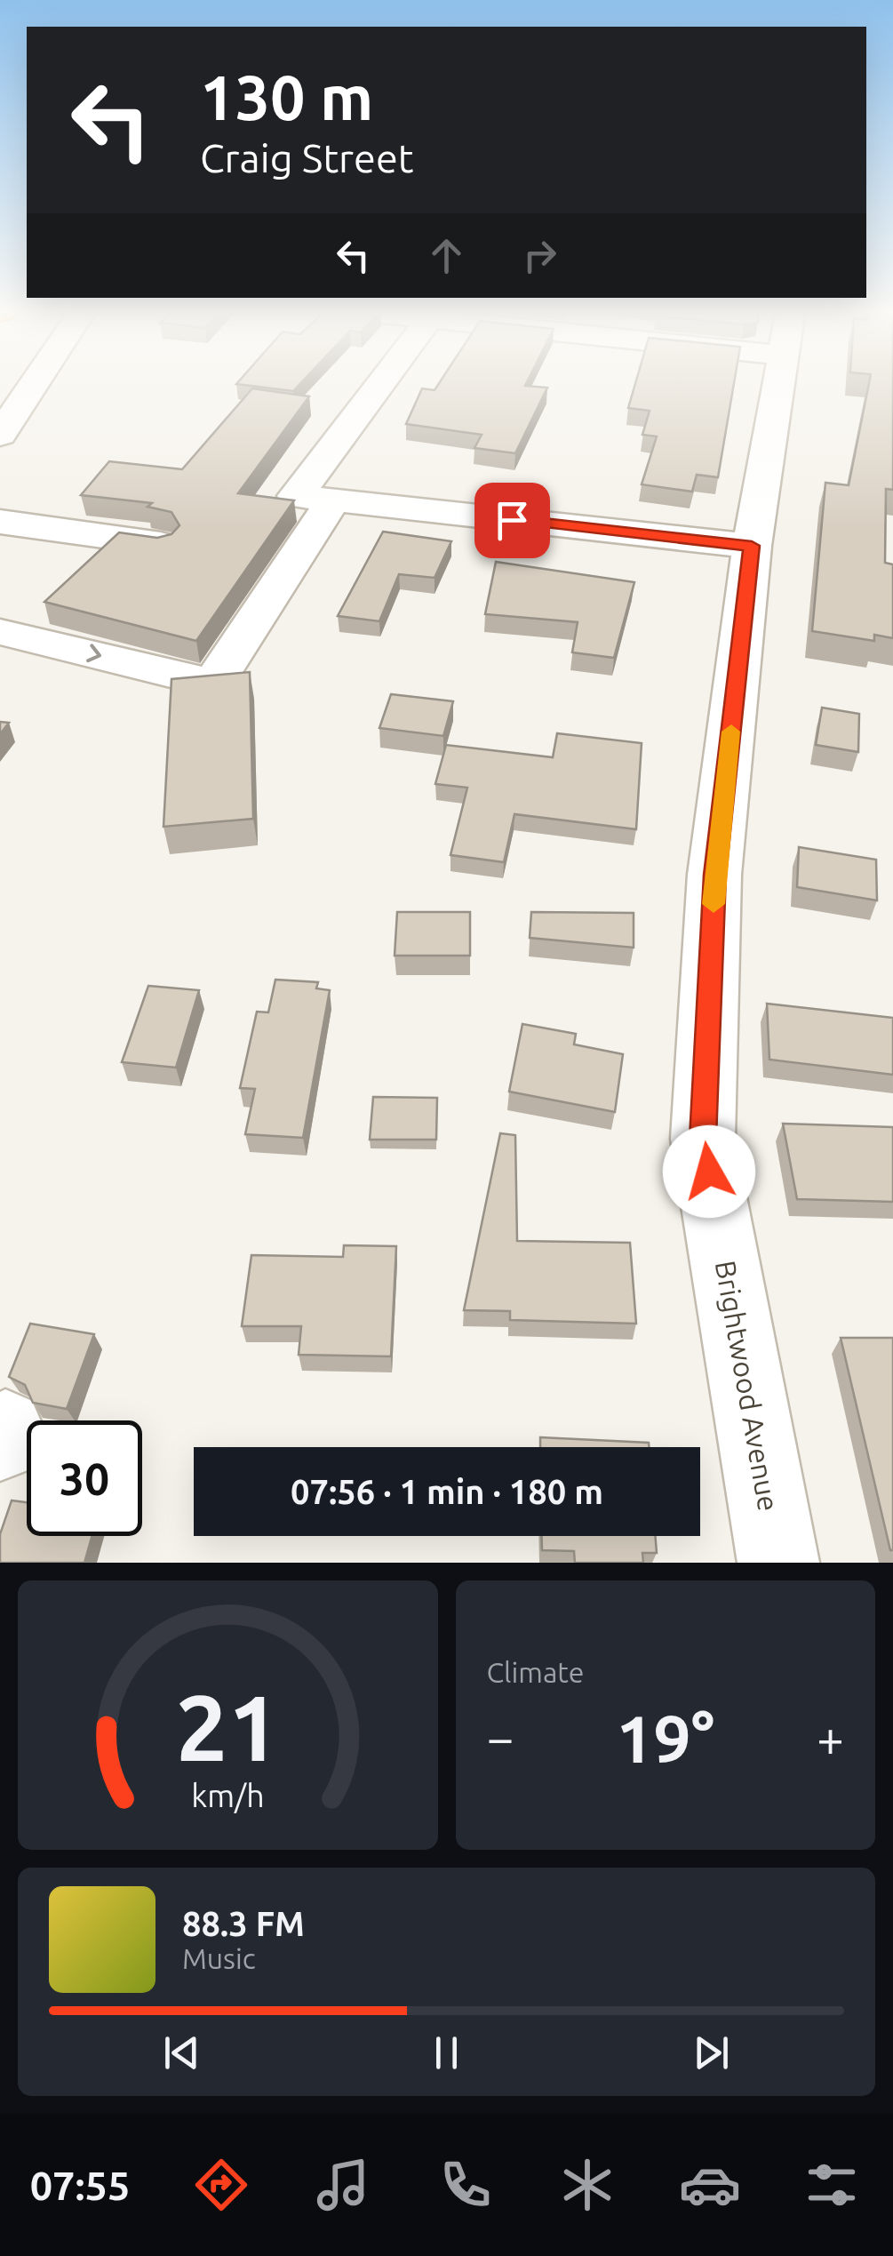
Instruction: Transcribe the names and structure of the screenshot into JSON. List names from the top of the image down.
{
  "streets": {
    "street": ["Brightwood Avenue"]
  },
  "page": {
    "turn": ["130 m", "Craig Street"],
    "limit": "30",
    "trip": "07:56 · 1 min · 180 m",
    "tile": "Climate",
    "heat": ["−", "19°", "+"],
    "song": ["88.3 FM", "Music"],
    "tabs": "07:55",
    "gauge": ["21", "km/h"]
  }
}
